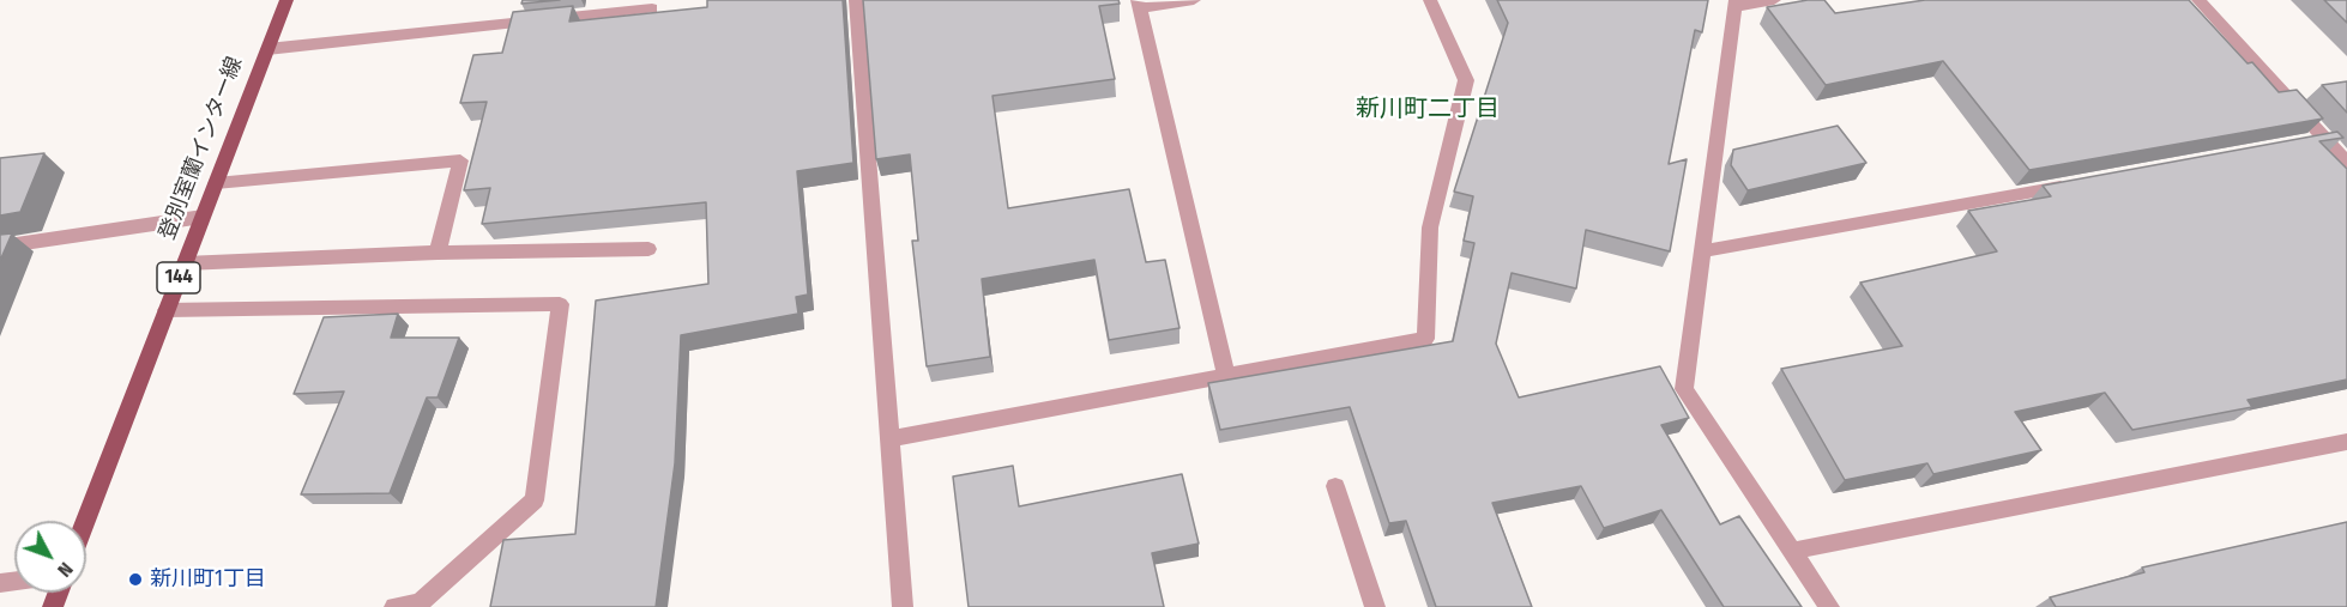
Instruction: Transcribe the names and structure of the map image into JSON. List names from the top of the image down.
{
  "streets": {
    "main road": ["登別室蘭インター線", "144"]
  },
  "districts": ["新川町二丁目"],
  "places": ["新川町1丁目"],
  "north": "bottom right"
}
